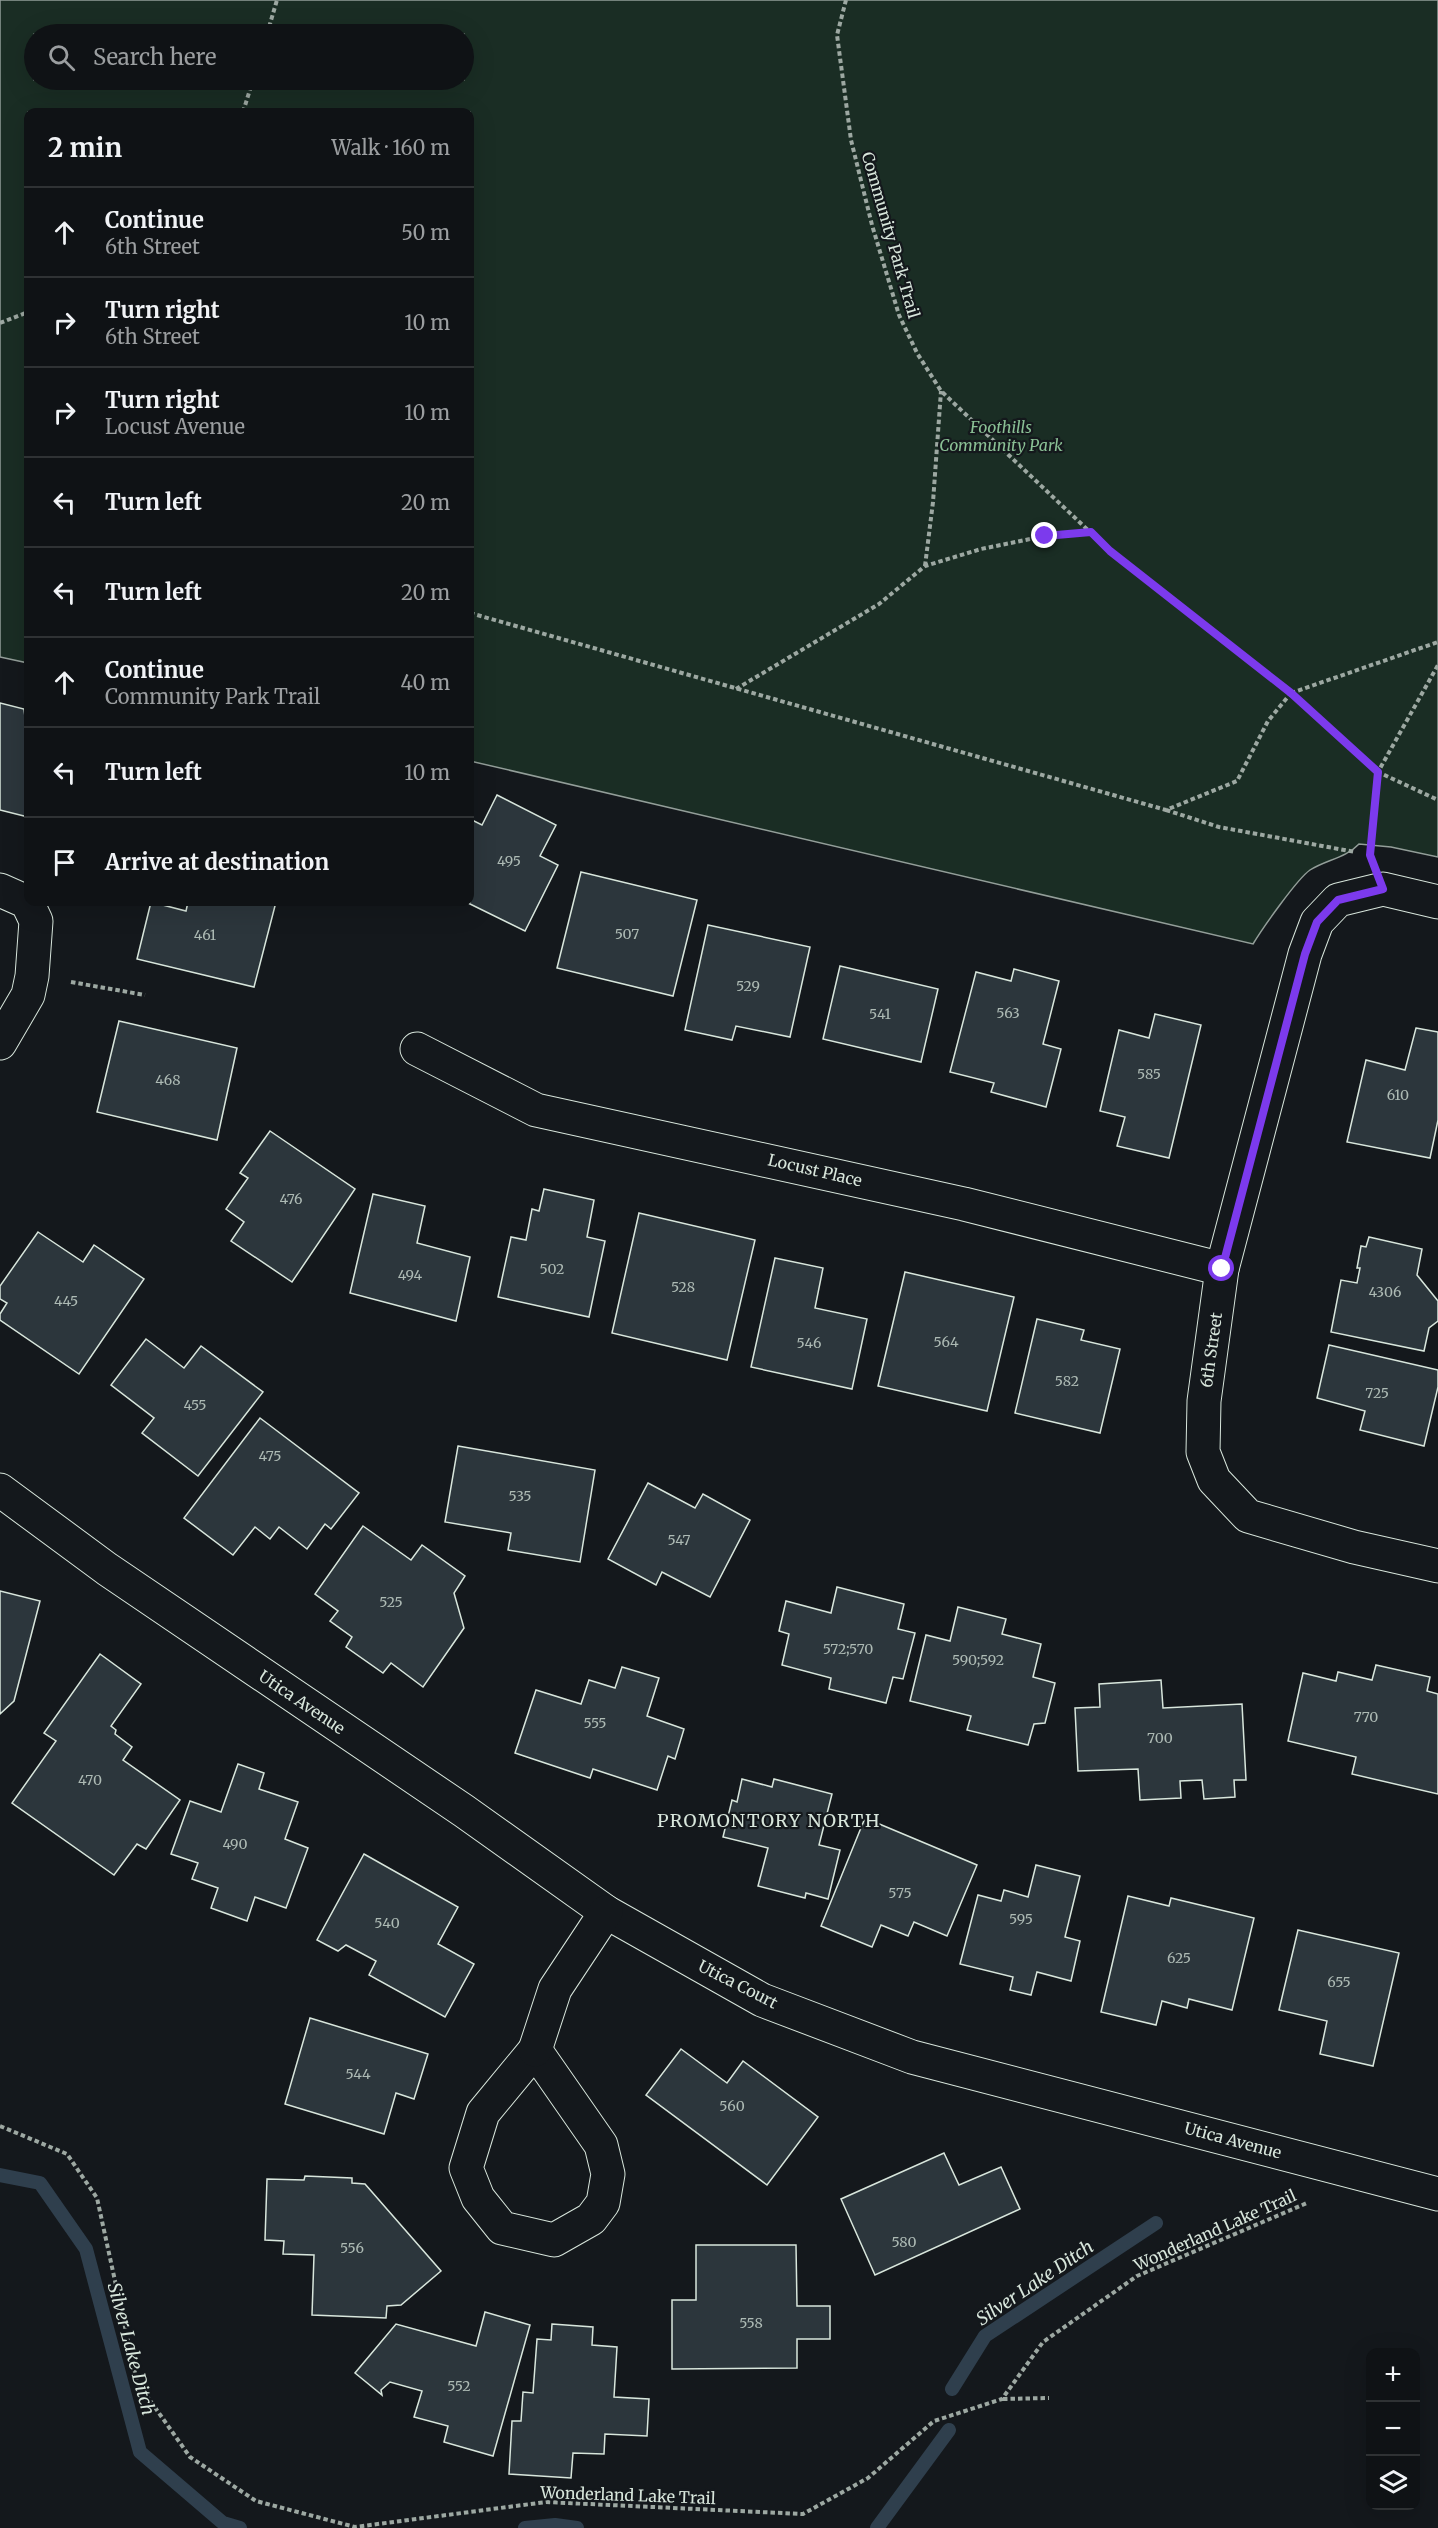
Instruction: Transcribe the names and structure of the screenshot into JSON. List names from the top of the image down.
{
  "streets": {
    "street": [
      "Locust Place",
      "6th Street",
      "Utica Avenue",
      "Utica Court"
    ],
    "path": ["Community Park Trail", "Wonderland Lake Trail"]
  },
  "crossings": [
    ["Locust Place", "6th Street"],
    ["Utica Avenue", "Utica Court"],
    ["Utica Avenue", "Wonderland Lake Trail"]
  ],
  "districts": ["PROMONTORY NORTH"],
  "water": ["Silver Lake Ditch"],
  "parks": ["Foothills Community Park"],
  "house_numbers": [
    "495",
    "507",
    "461",
    "529",
    "563",
    "541",
    "585",
    "468",
    "610",
    "476",
    "502",
    "494",
    "528",
    "4306",
    "445",
    "564",
    "546",
    "582",
    "725",
    "455",
    "475",
    "535",
    "547",
    "525",
    "572;570",
    "590;592",
    "770",
    "555",
    "700",
    "470",
    "490",
    "575",
    "595",
    "540",
    "625",
    "655",
    "544",
    "560",
    "580",
    "556",
    "558",
    "552"
  ],
  "page": {
    "search": "Search here",
    "heading": ["2 min", "Walk · 160 m"],
    "list": [
      ["Continue", "6th Street", "50 m"],
      ["Turn right", "6th Street", "10 m"],
      ["Turn right", "Locust Avenue", "10 m"],
      ["Turn left", "20 m"],
      ["Turn left", "20 m"],
      ["Continue", "Community Park Trail", "40 m"],
      ["Turn left", "10 m"],
      "Arrive at destination"
    ],
    "map_buttons": ["+", "−"]
  }
}
